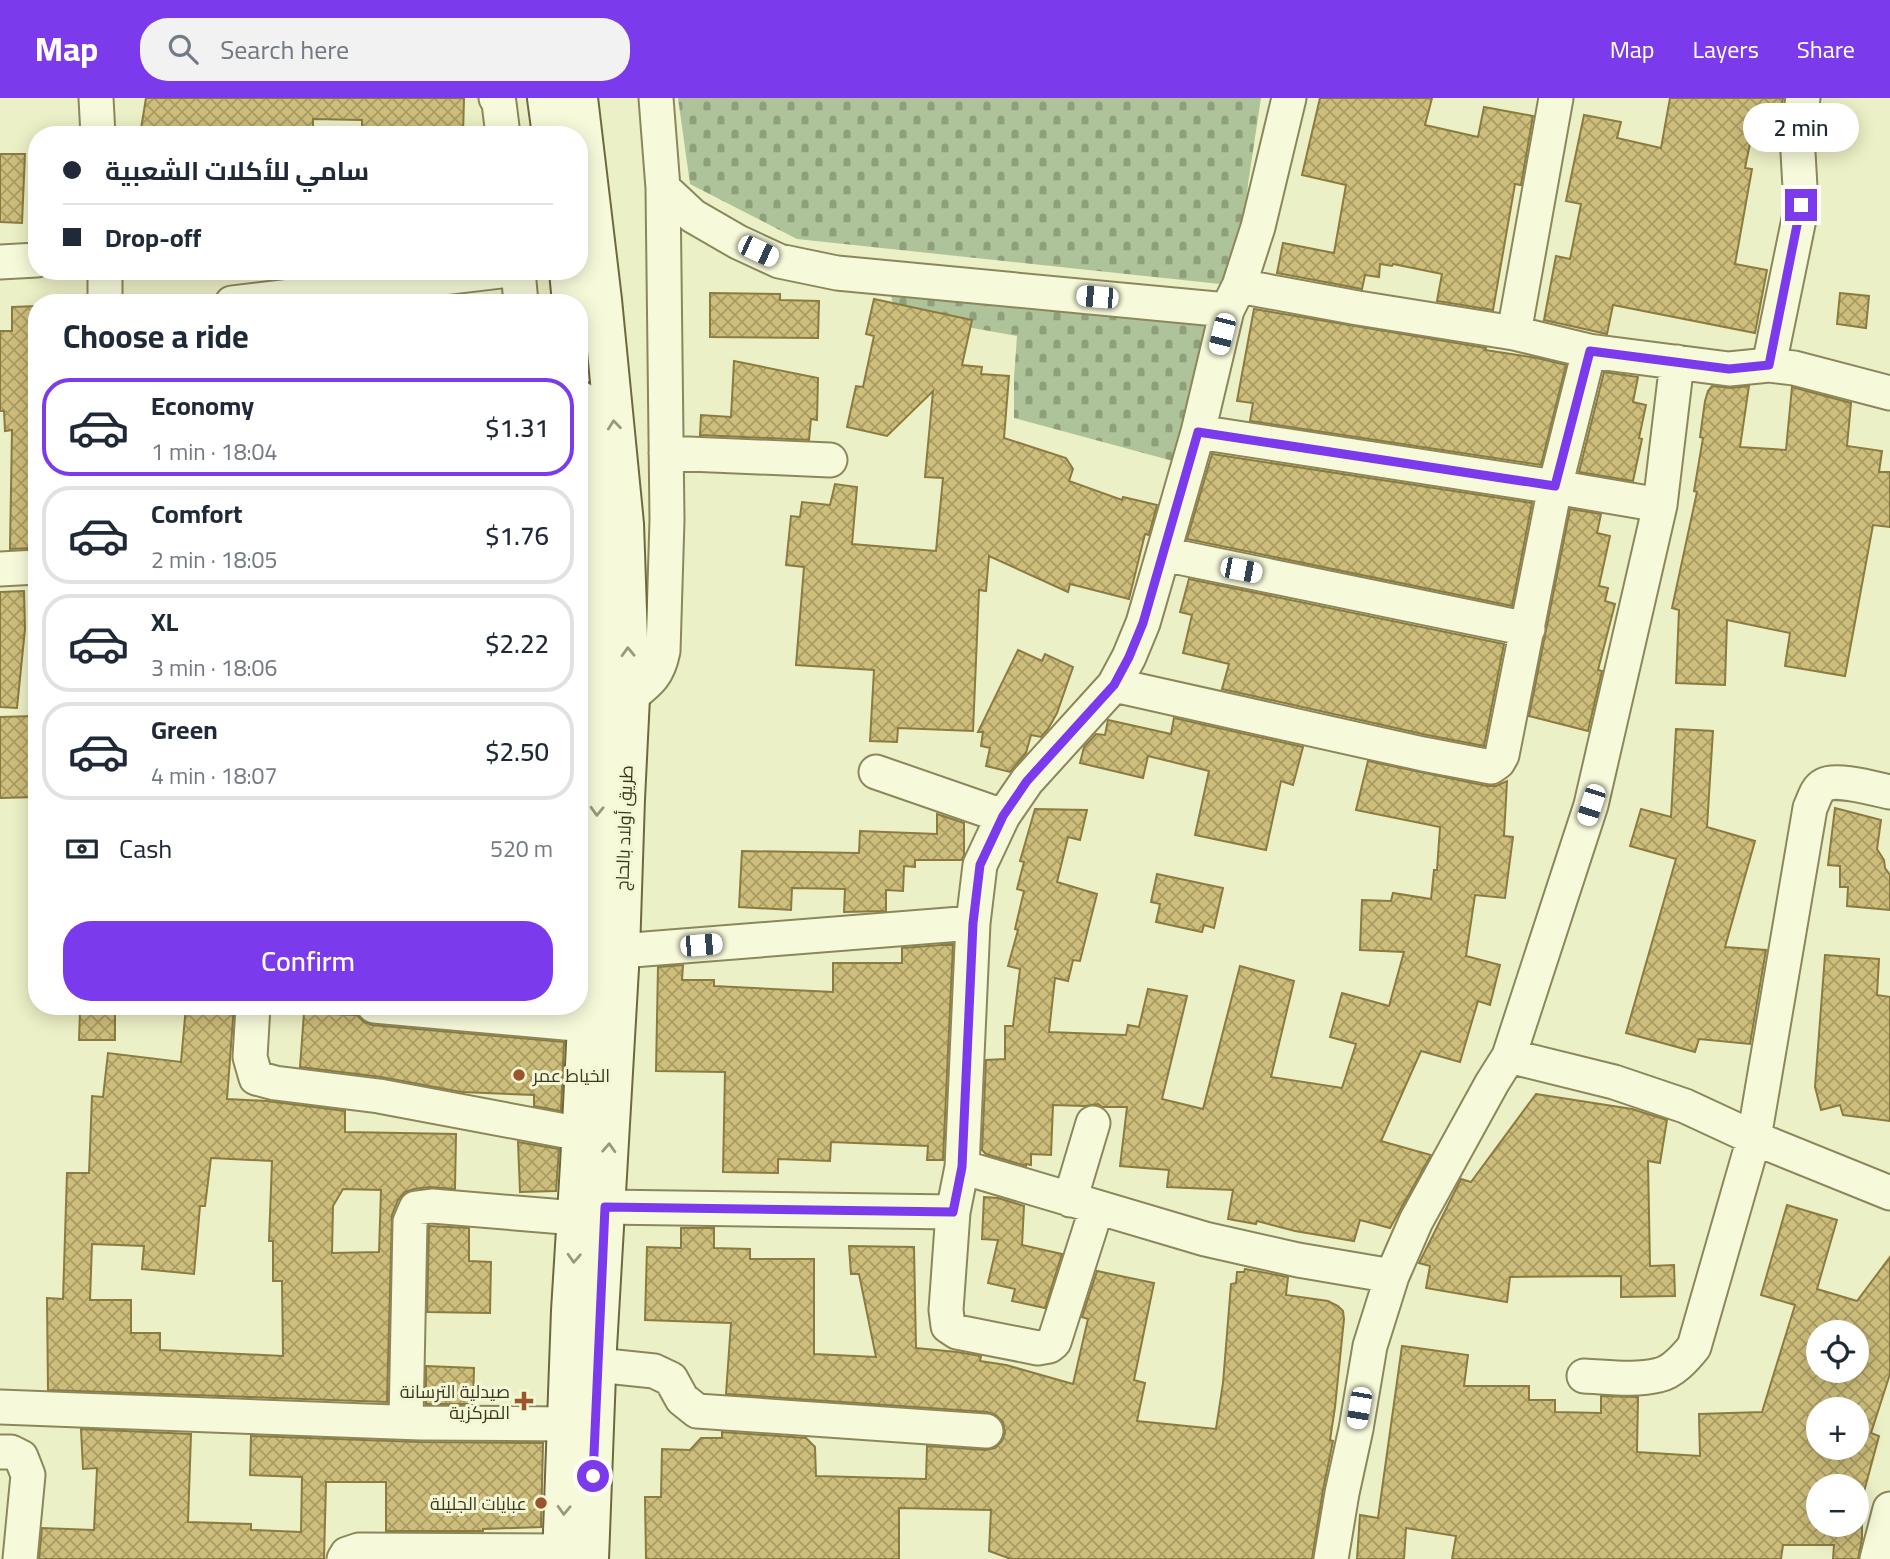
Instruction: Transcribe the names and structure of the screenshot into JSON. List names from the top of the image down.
{
  "streets": {
    "main road": ["طريق أولاد بالحاج"]
  },
  "places": {
    "other": ["الخياط عمر", "عبايات الجليلة"],
    "health": ["صيدلية الترسانة المركزية"]
  },
  "page": {
    "header": "Map",
    "search": "Search here",
    "nav": ["Map", "Layers", "Share"],
    "bubble": "2 min",
    "banner": ["سامي للأكلات الشعبية", "Drop-off"],
    "heading": "Choose a ride",
    "list": [
      {
        "name": "Economy",
        "note": "1 min · 18:04",
        "value": "$1.31"
      },
      {
        "name": "Comfort",
        "note": "2 min · 18:05",
        "value": "$1.76"
      },
      {
        "name": "XL",
        "note": "3 min · 18:06",
        "value": "$2.22"
      },
      {
        "name": "Green",
        "note": "4 min · 18:07",
        "value": "$2.50"
      }
    ],
    "pay": ["Cash", "520 m"],
    "buttons": "Confirm",
    "map_buttons": ["+", "−"]
  }
}
